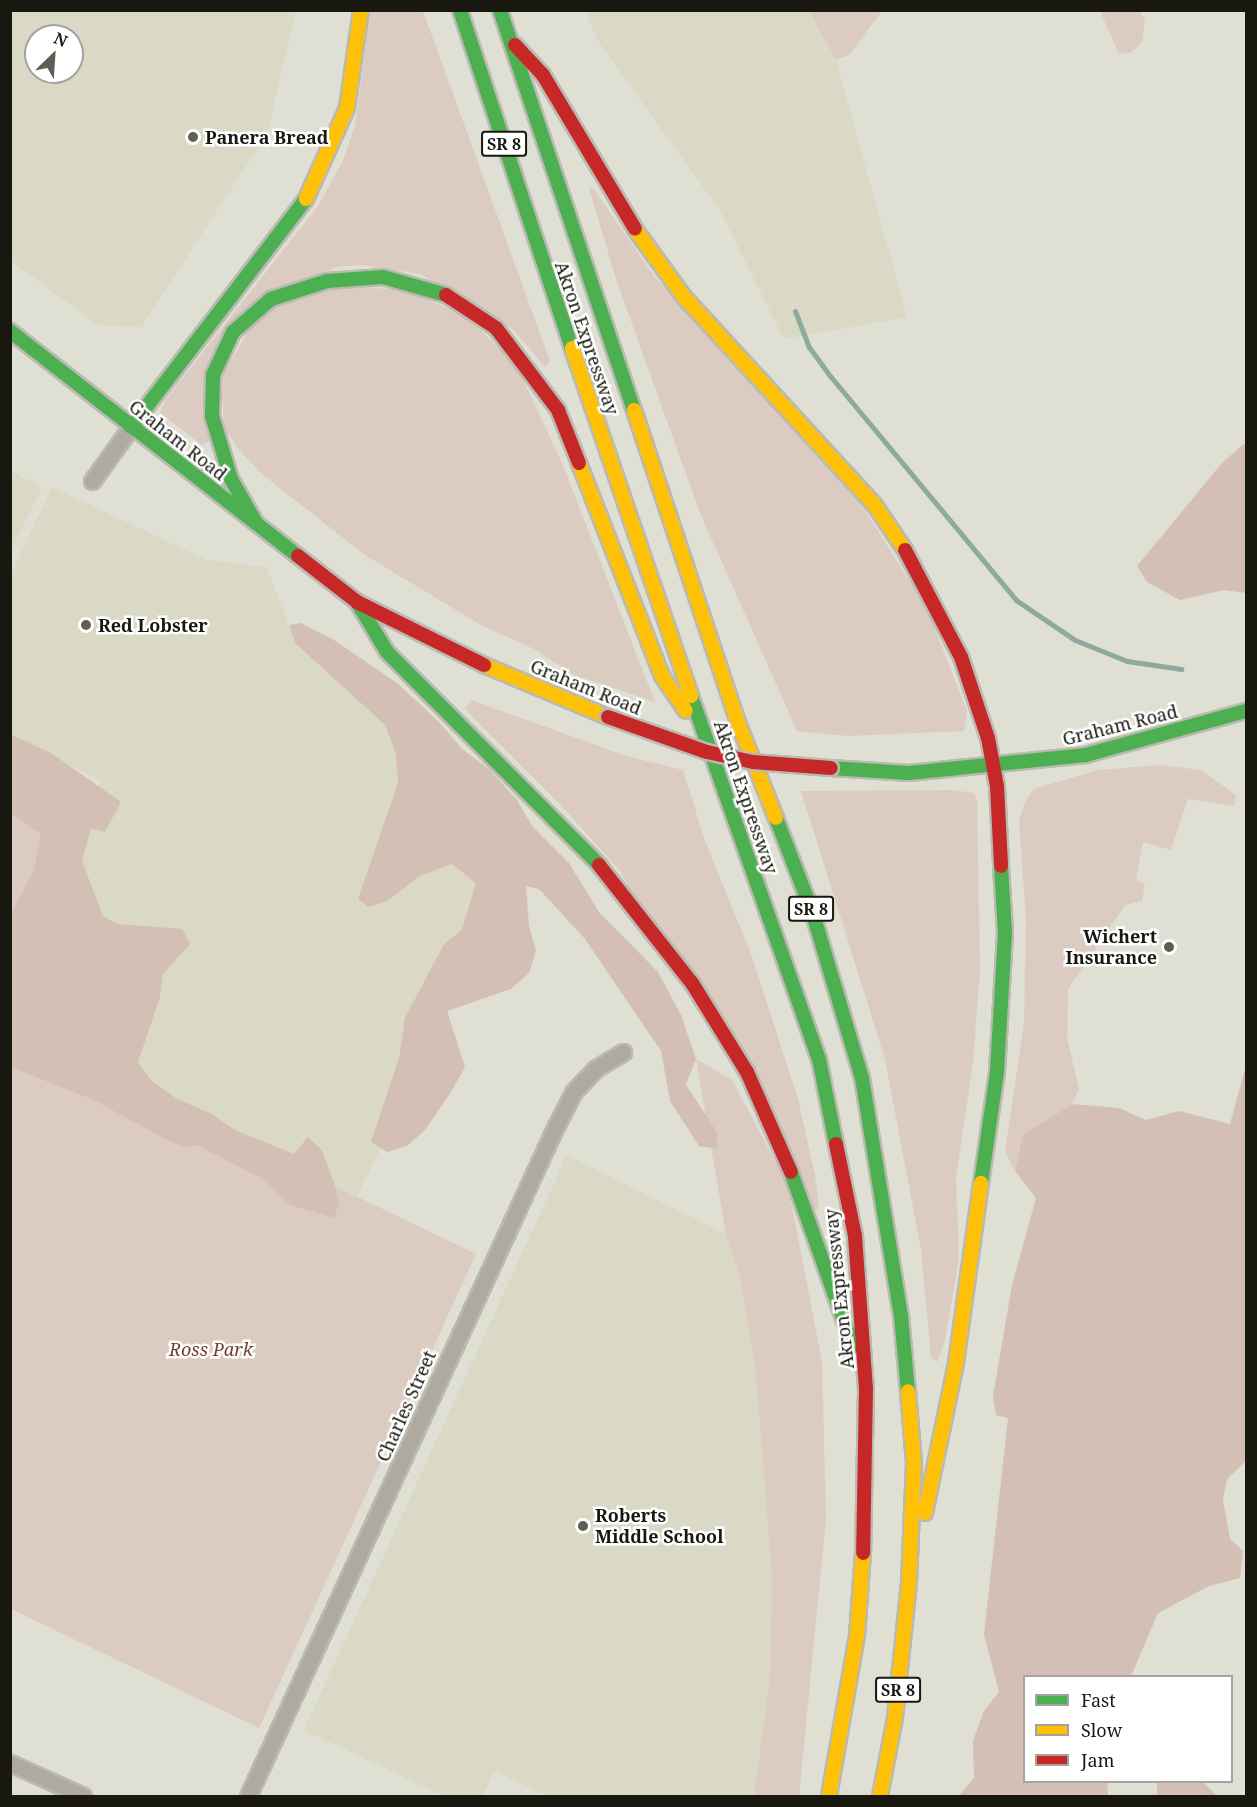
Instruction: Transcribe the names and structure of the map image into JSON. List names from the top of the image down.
{
  "streets": {
    "main road": ["SR 8", "Akron Expressway", "Graham Road"],
    "street": ["Charles Street"]
  },
  "parks": ["Ross Park"],
  "places": [
    "Panera Bread",
    "Red Lobster",
    "Wichert Insurance",
    "Roberts Middle School"
  ],
  "legend": ["Fast", "Slow", "Jam"],
  "north": "top right"
}
